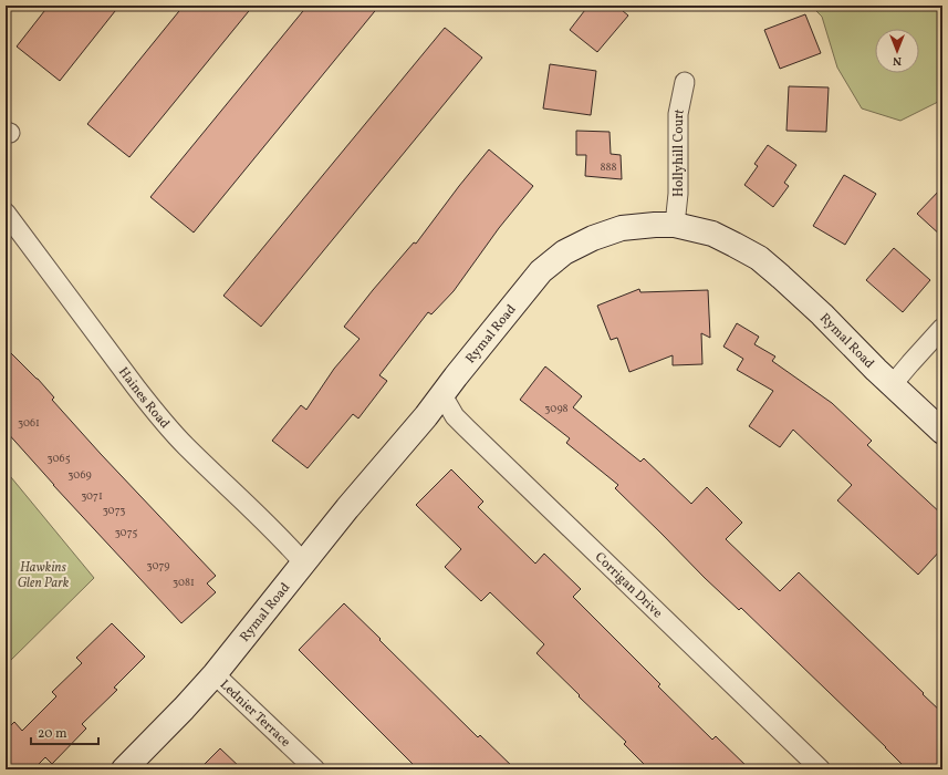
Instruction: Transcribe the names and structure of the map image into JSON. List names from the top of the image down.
{
  "streets": {
    "street": [
      "Hollyhill Court",
      "Rymal Road",
      "Haines Road",
      "Corrigan Drive",
      "Lednier Terrace"
    ]
  },
  "crossings": [
    ["Hollyhill Court", "Rymal Road"],
    ["Rymal Road", "Haines Road"],
    ["Rymal Road", "Corrigan Drive"],
    ["Rymal Road", "Lednier Terrace"]
  ],
  "parks": ["Hawkins Glen Park"],
  "house_numbers": [
    "888",
    "3098",
    "3061",
    "3065",
    "3069",
    "3071",
    "3073",
    "3075",
    "3079",
    "3081"
  ],
  "scale_bar": "20 m",
  "north": "bottom"
}
